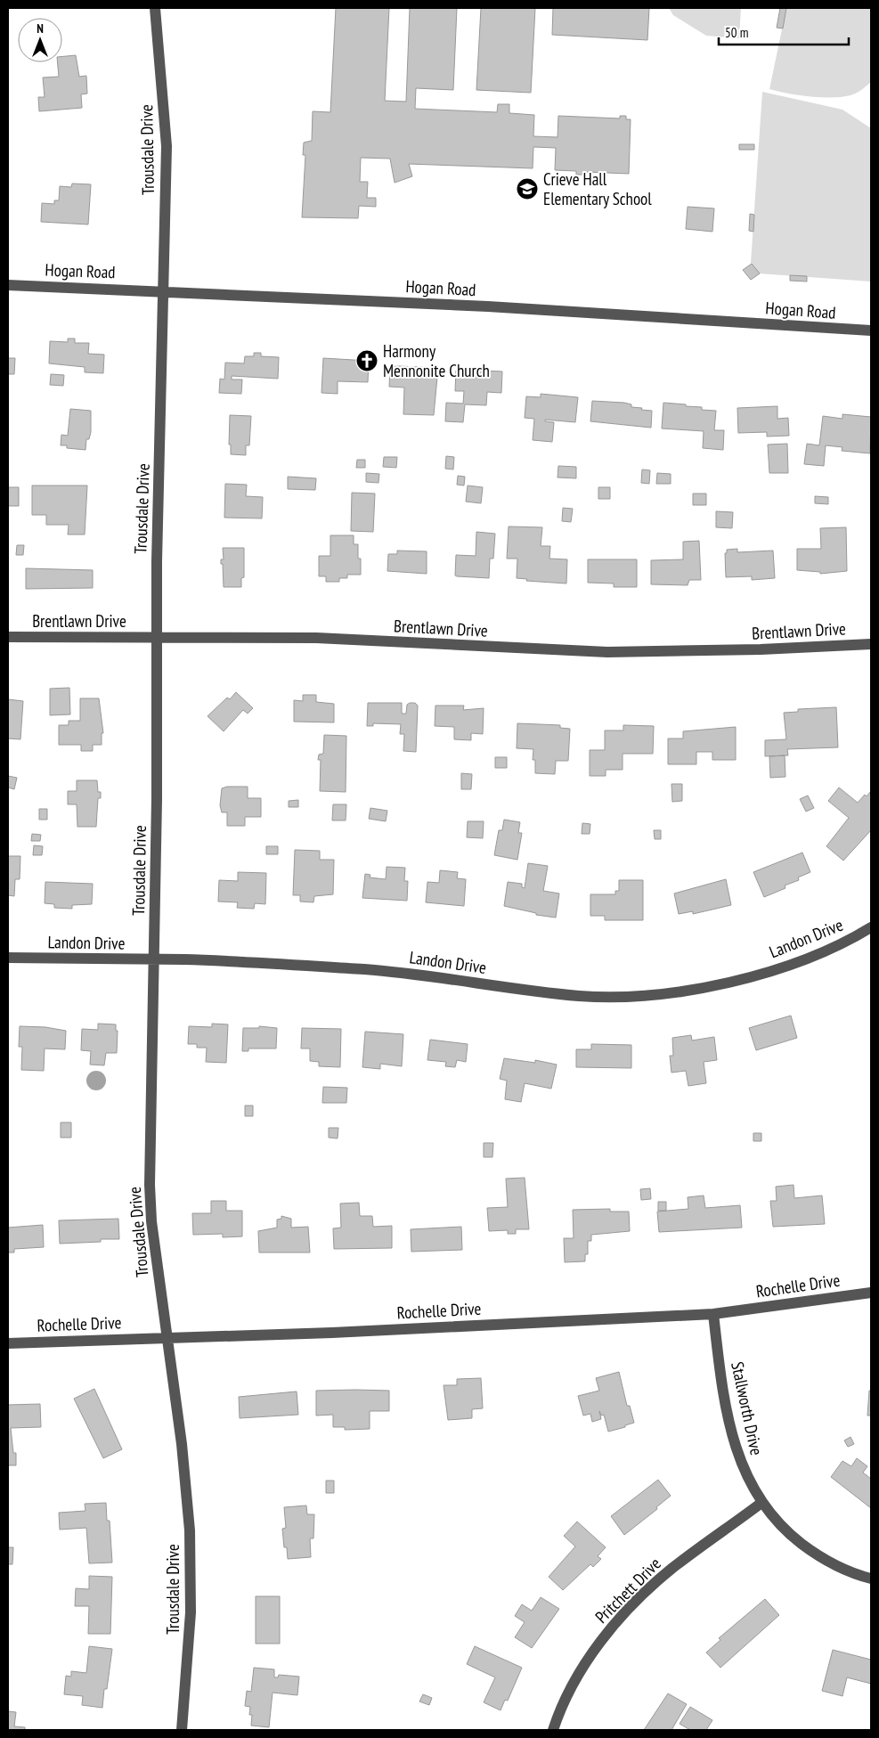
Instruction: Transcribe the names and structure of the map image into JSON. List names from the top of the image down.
{
  "streets": {
    "street": [
      "Trousdale Drive",
      "Hogan Road",
      "Brentlawn Drive",
      "Landon Drive",
      "Rochelle Drive",
      "Stallworth Drive",
      "Pritchett Drive"
    ]
  },
  "crossings": [
    ["Trousdale Drive", "Hogan Road"],
    ["Trousdale Drive", "Brentlawn Drive"],
    ["Trousdale Drive", "Landon Drive"],
    ["Trousdale Drive", "Rochelle Drive"],
    ["Rochelle Drive", "Stallworth Drive"],
    ["Stallworth Drive", "Pritchett Drive"]
  ],
  "places": {
    "school or university": ["Crieve Hall Elementary School"],
    "church": ["Harmony Mennonite Church"]
  },
  "scale_bar": "50 m",
  "north": "top"
}
